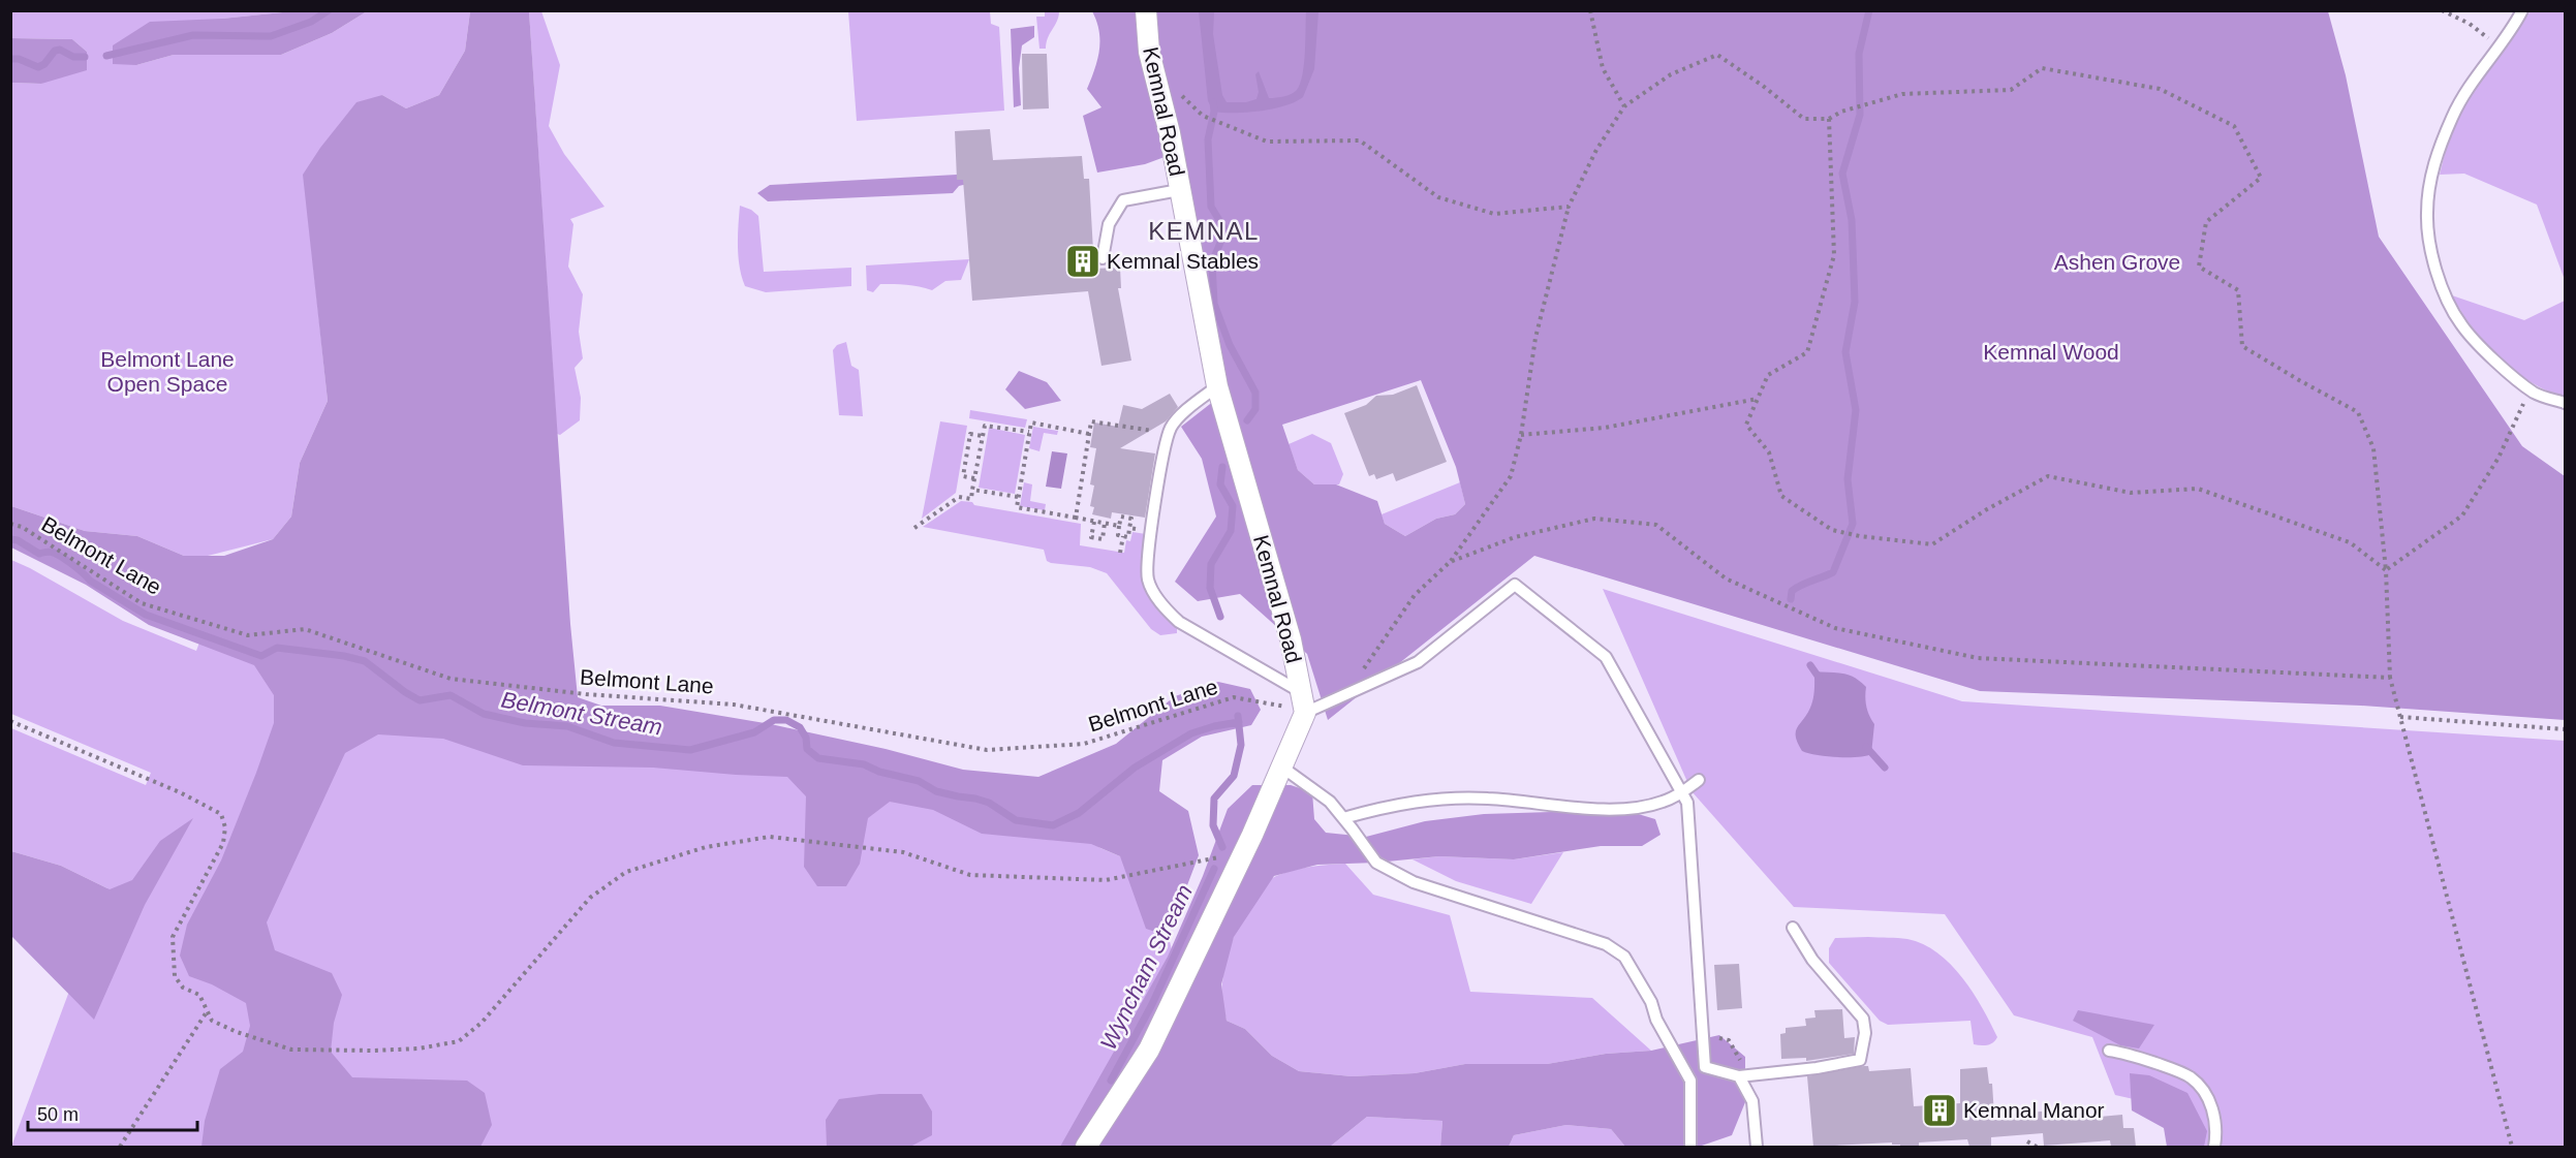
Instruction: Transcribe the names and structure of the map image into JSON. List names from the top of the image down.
{
  "streets": {
    "street": ["Kemnal Road"],
    "path": ["Belmont Lane"]
  },
  "crossings": [
    ["Kemnal Road", "Belmont Lane"]
  ],
  "districts": ["KEMNAL"],
  "water": ["Belmont Stream", "Wyncham Stream"],
  "parks": ["Ashen Grove", "Kemnal Wood", "Belmont Lane Open Space"],
  "places": {
    "building": ["Kemnal Stables", "Kemnal Manor"]
  },
  "scale_bar": "50 m"
}
